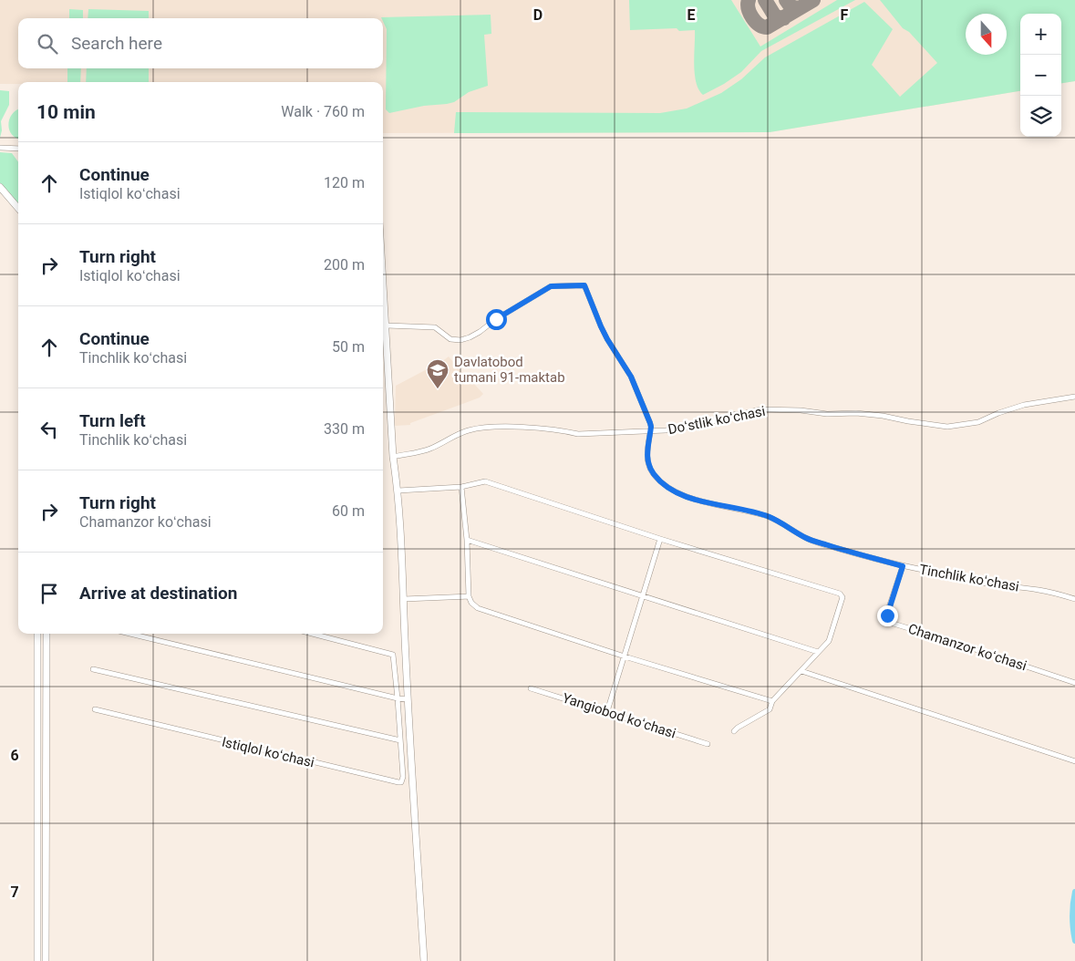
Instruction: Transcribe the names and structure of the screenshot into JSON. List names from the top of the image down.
{
  "streets": {
    "street": [
      "Doʻstlik koʻchasi",
      "Tinchlik koʻchasi",
      "Chamanzor koʻchasi",
      "Yangiobod koʻchasi",
      "Istiqlol koʻchasi"
    ]
  },
  "crossings": [
    ["Doʻstlik koʻchasi", "Tinchlik koʻchasi"],
    ["Tinchlik koʻchasi", "Chamanzor koʻchasi"]
  ],
  "places": {
    "school or university": ["Davlatobod tumani 91-maktab"]
  },
  "north": "bottom",
  "page": {
    "map_buttons": ["+", "−"],
    "search": "Search here",
    "heading": ["10 min", "Walk · 760 m"],
    "list": [
      ["Continue", "Istiqlol koʻchasi", "120 m"],
      ["Turn right", "Istiqlol koʻchasi", "200 m"],
      ["Continue", "Tinchlik koʻchasi", "50 m"],
      ["Turn left", "Tinchlik koʻchasi", "330 m"],
      ["Turn right", "Chamanzor koʻchasi", "60 m"],
      "Arrive at destination"
    ]
  },
  "grid": {
    "columns": ["D", "E", "F"],
    "rows": ["6", "7"]
  }
}
